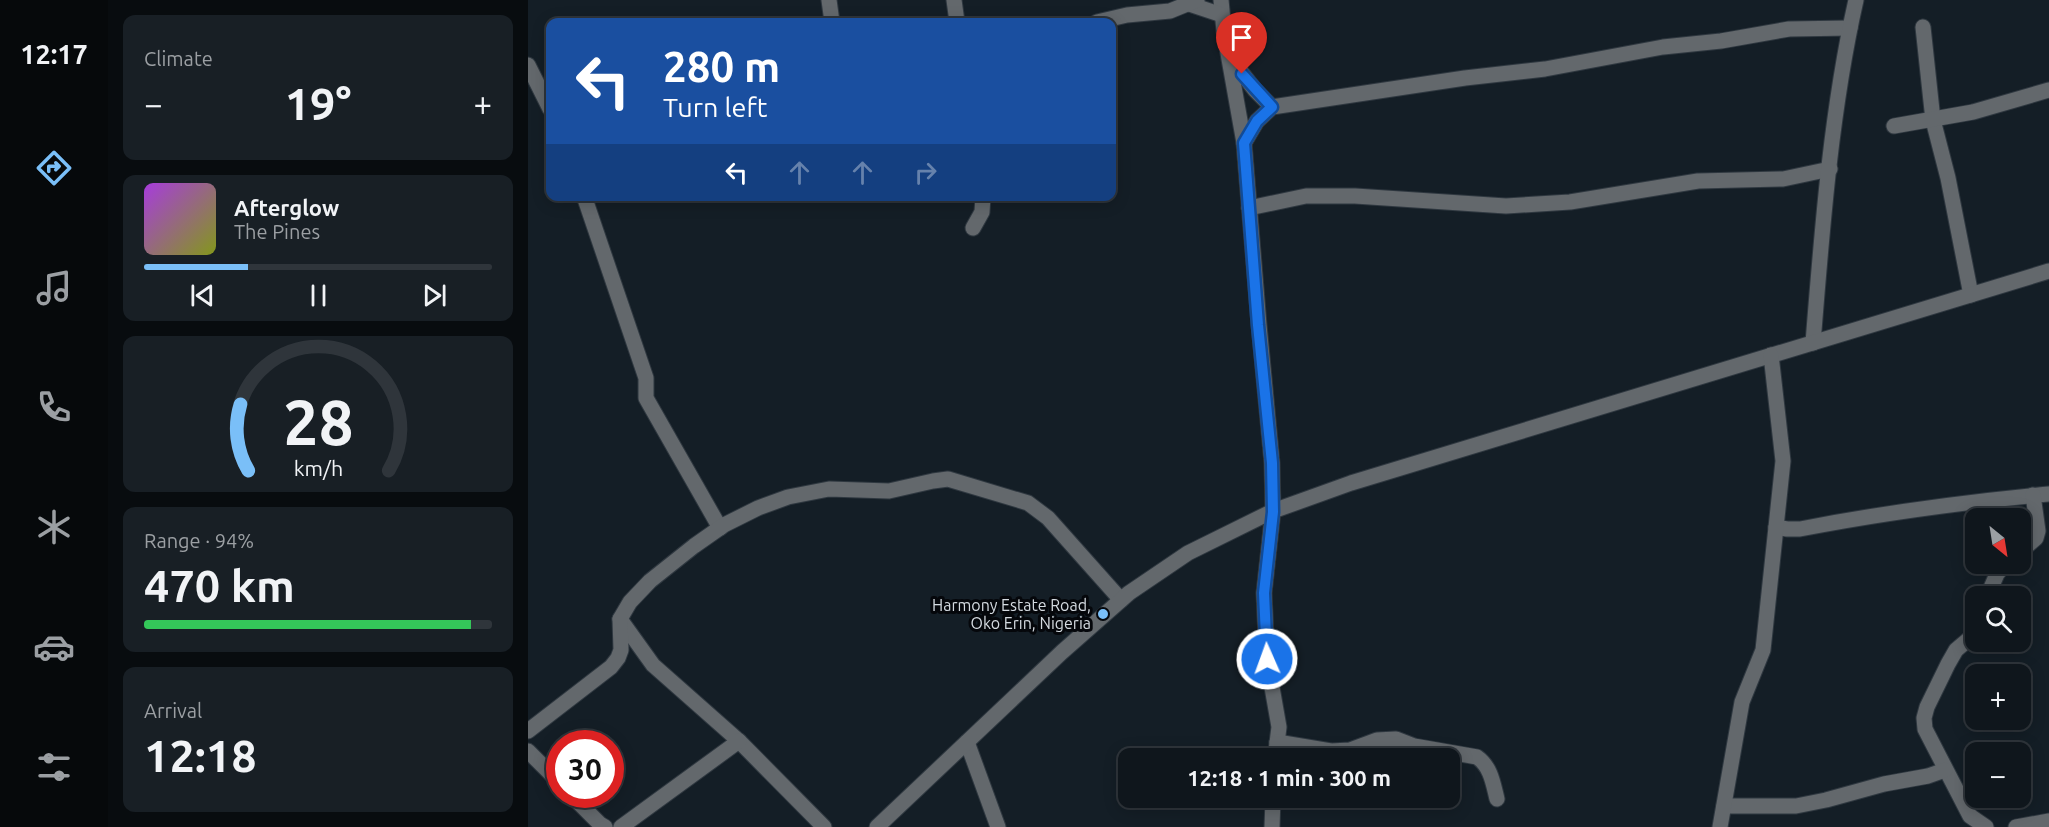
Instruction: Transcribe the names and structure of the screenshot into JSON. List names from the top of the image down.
{
  "places": ["Harmony Estate Road, Oko Erin, Nigeria"],
  "north": "bottom right",
  "page": {
    "tabs": "12:17",
    "tile": [
      "Climate",
      ["Range · 94%", "470 km"],
      ["Arrival", "12:18"]
    ],
    "turn": ["280 m", "Turn left"],
    "heat": ["−", "19°", "+"],
    "song": ["Afterglow", "The Pines"],
    "map_buttons": ["+", "−"],
    "limit": "30",
    "trip": "12:18 · 1 min · 300 m",
    "gauge": ["28", "km/h"]
  }
}
